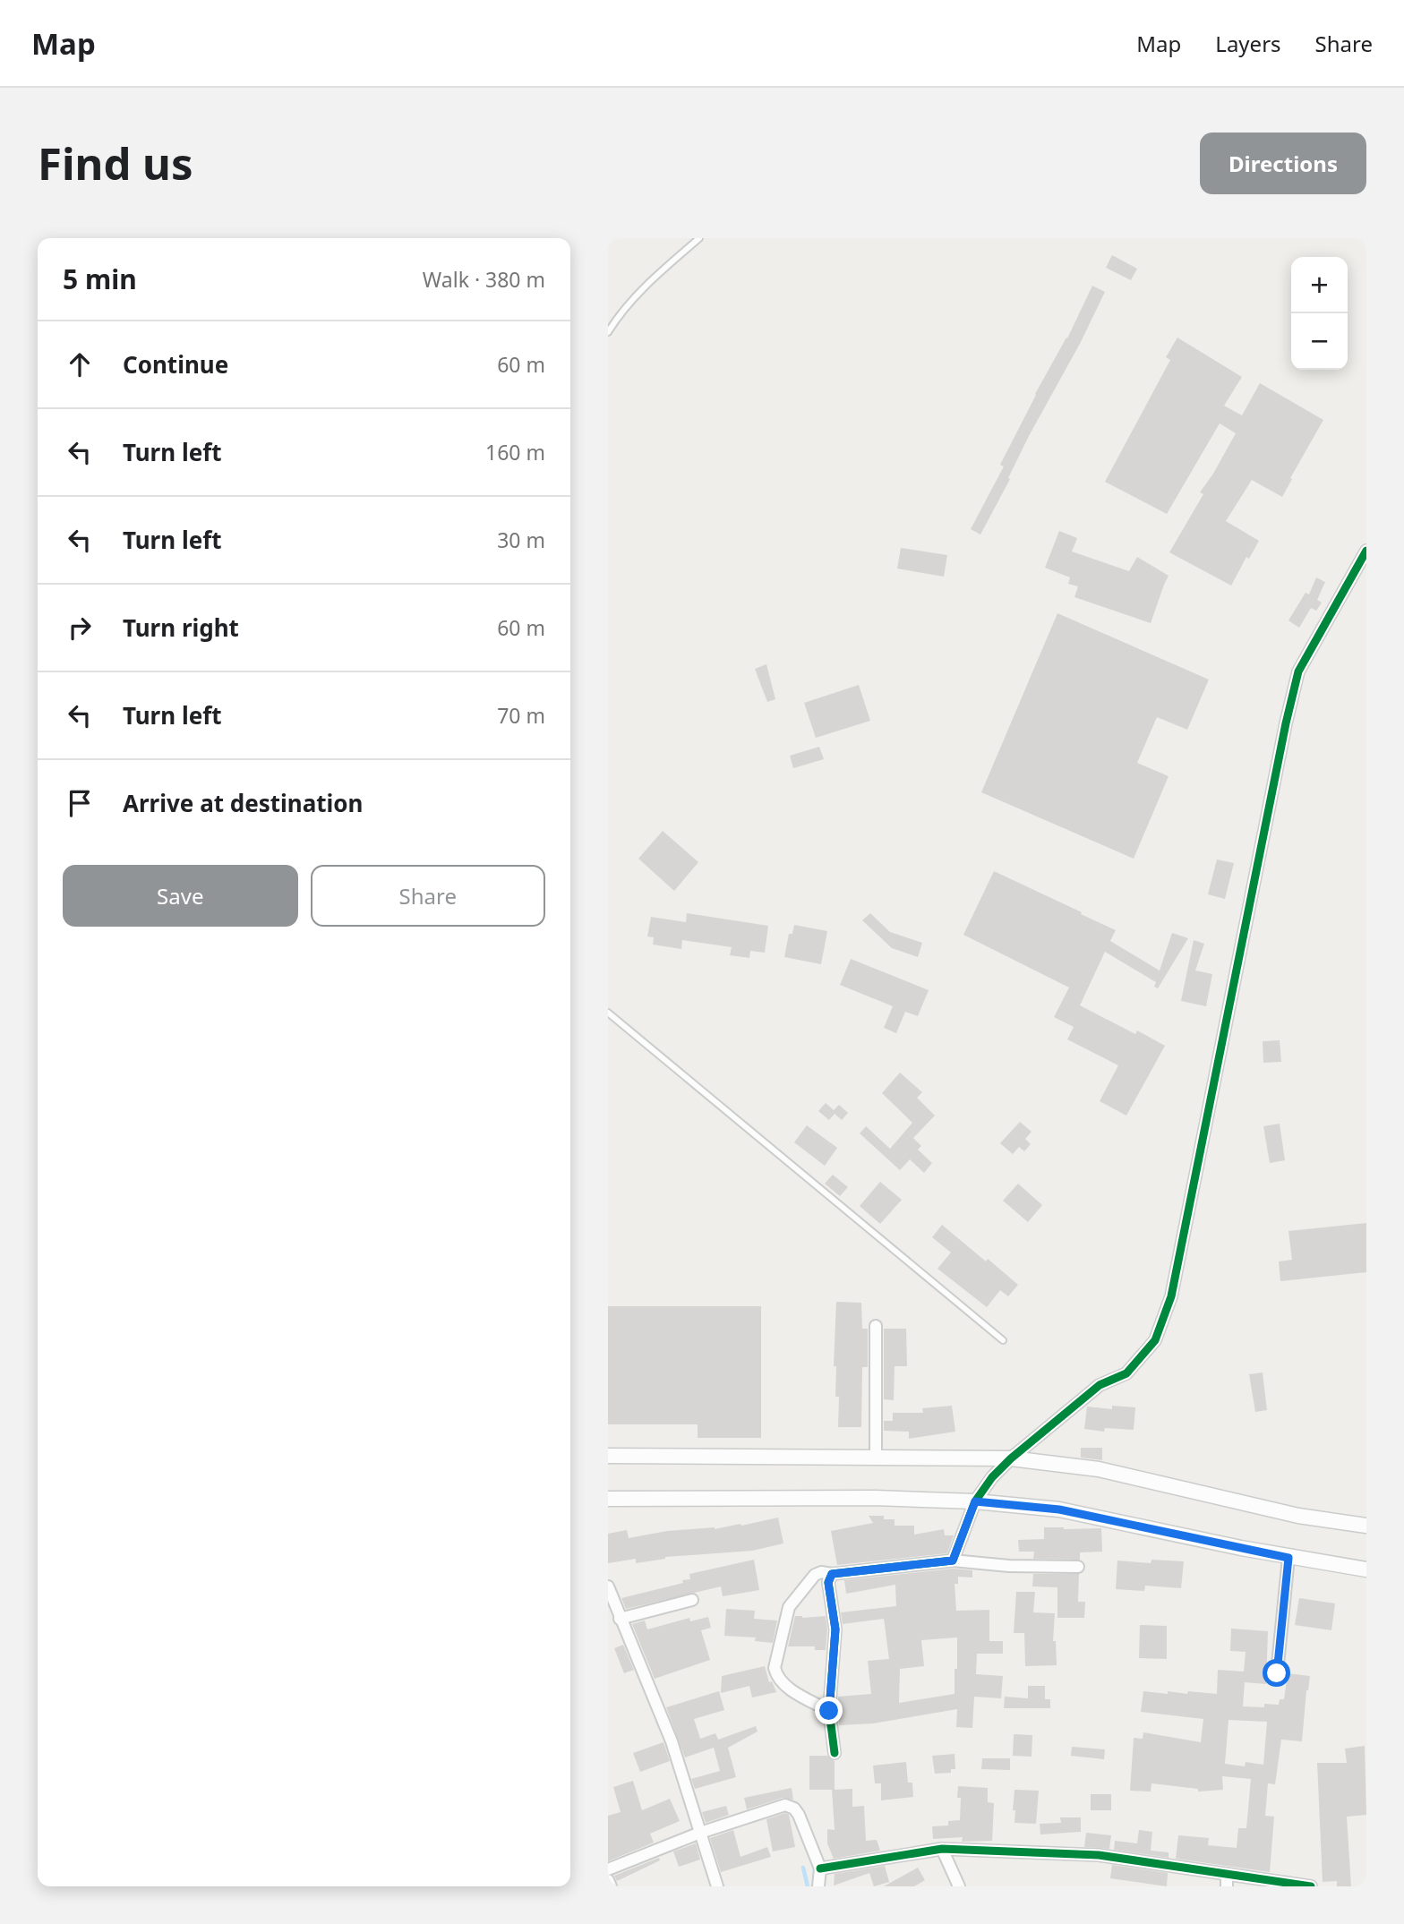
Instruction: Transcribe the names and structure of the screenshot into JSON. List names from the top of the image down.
{
  "page": {
    "header": "Map",
    "nav": ["Map", "Layers", "Share"],
    "buttons": [
      "Directions",
      ["Save", "Share"]
    ],
    "title": "Find us",
    "heading": ["5 min", "Walk · 380 m"],
    "map_buttons": ["+", "−"],
    "list": [
      ["Continue", "60 m"],
      ["Turn left", "160 m"],
      ["Turn left", "30 m"],
      ["Turn right", "60 m"],
      ["Turn left", "70 m"],
      "Arrive at destination"
    ]
  }
}
